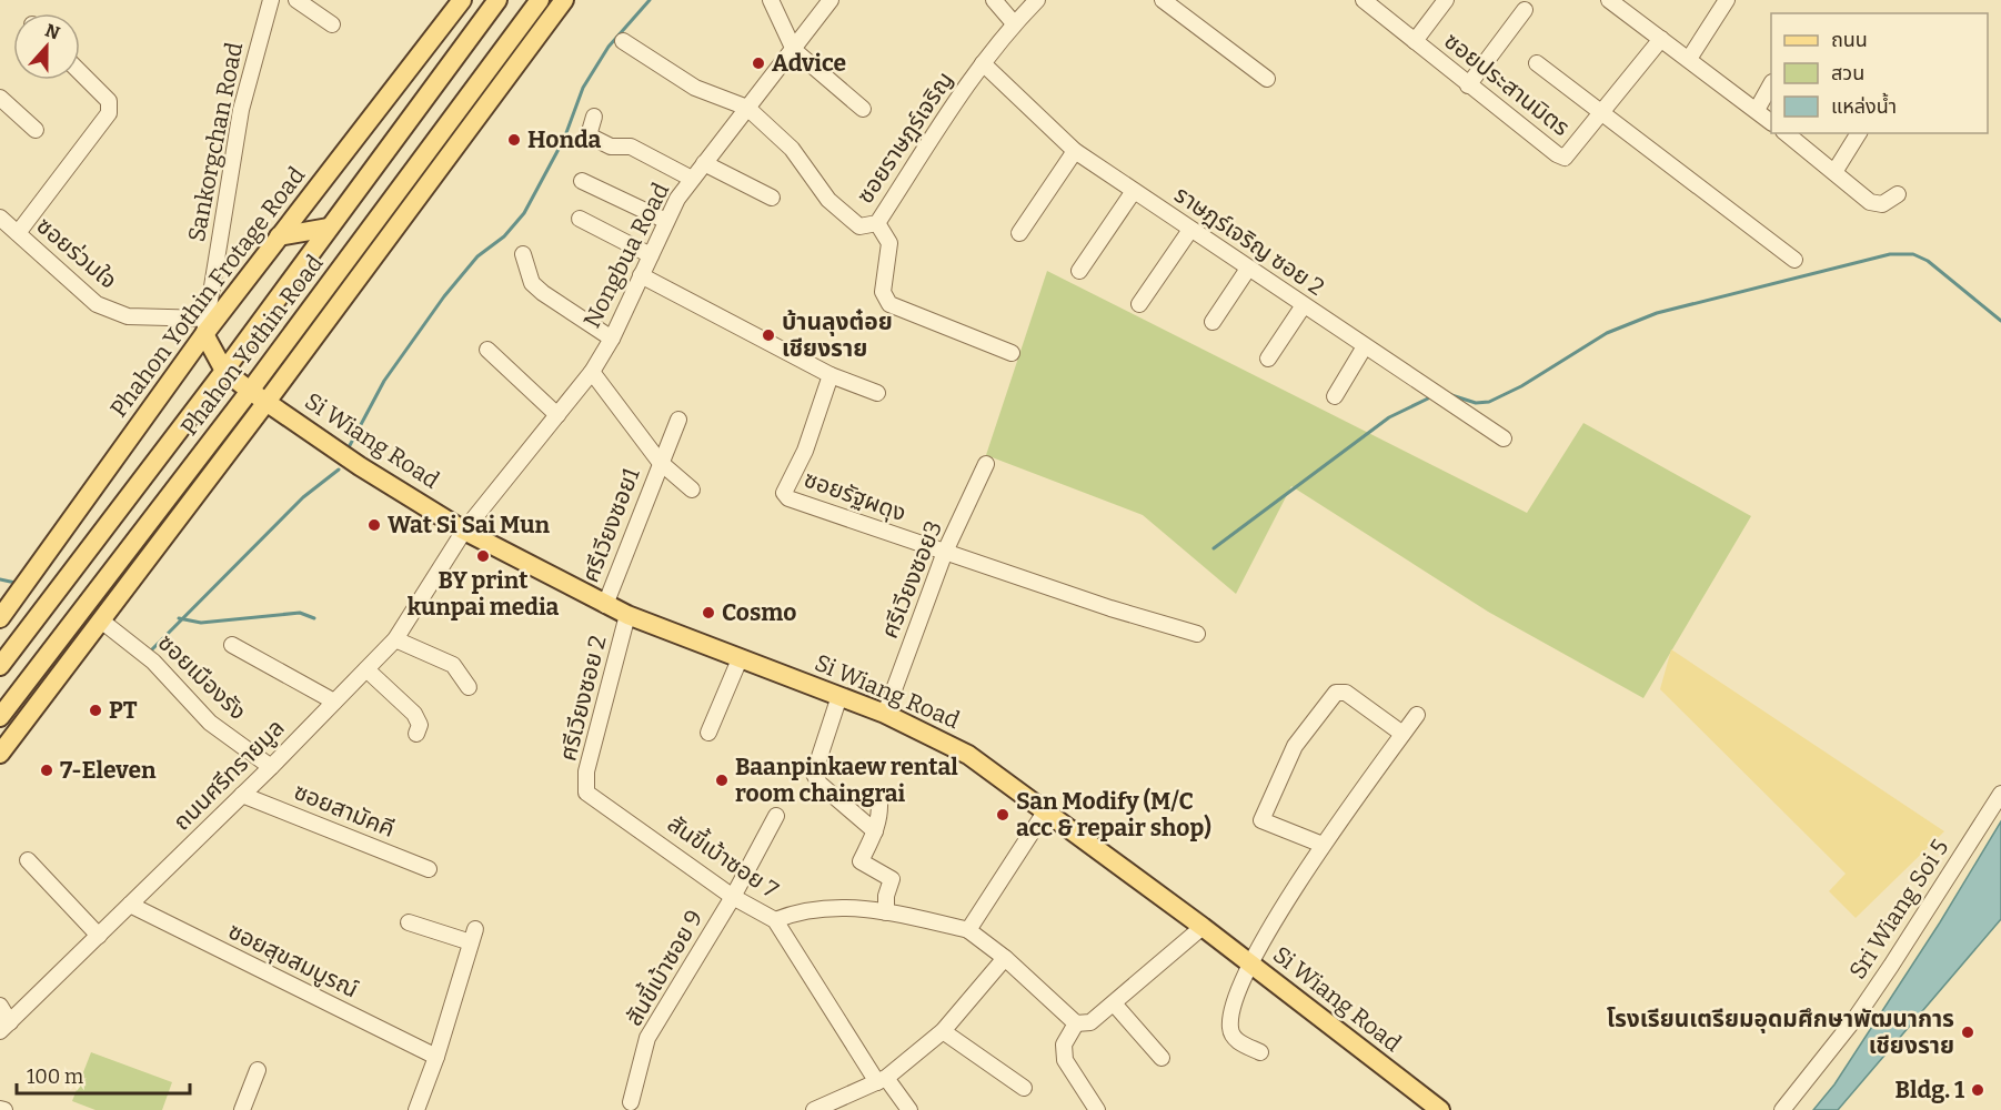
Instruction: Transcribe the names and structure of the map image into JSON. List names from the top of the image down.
{
  "streets": {
    "main road": ["Phahon Yothin Frotage Road", "Phahon Yothin Road", "Si Wiang Road"],
    "street": [
      "ซอยประสานมิตร",
      "ซอยราษฎร์เจริญ",
      "Sankorgchan Road",
      "ราษฎร์เจริญ ซอย 2",
      "ซอยร่วมใจ",
      "Nongbua Road",
      "ซอยรัฐผดุง",
      "ศรีเวียงซอย1",
      "ศรีเวียงซอย3",
      "ซอยเมืองรัง",
      "ศรีเวียงซอย 2",
      "ถนนศรีทรายมูล",
      "ซอยสามัคคี",
      "สันขี้เบ้าซอย 7",
      "Sri Wiang Soi 5",
      "ซอยสุขสมบูรณ์",
      "สันขี้เบ้าซอย 9"
    ]
  },
  "crossings": [
    ["ซอยราษฎร์เจริญ", "ราษฎร์เจริญ ซอย 2"],
    ["ซอยราษฎร์เจริญ", "Nongbua Road"],
    ["Sankorgchan Road", "ซอยร่วมใจ"],
    ["Sankorgchan Road", "Phahon Yothin Frotage Road"],
    ["ซอยร่วมใจ", "Phahon Yothin Frotage Road"],
    ["Nongbua Road", "Si Wiang Road"],
    ["Nongbua Road", "ถนนศรีทรายมูล"],
    ["Phahon Yothin Road", "Si Wiang Road"],
    ["Si Wiang Road", "ศรีเวียงซอย1"],
    ["Si Wiang Road", "ศรีเวียงซอย3"],
    ["Si Wiang Road", "ศรีเวียงซอย 2"],
    ["Si Wiang Road", "ถนนศรีทรายมูล"],
    ["ซอยรัฐผดุง", "ศรีเวียงซอย3"],
    ["ซอยเมืองรัง", "ถนนศรีทรายมูล"],
    ["ศรีเวียงซอย 2", "สันขี้เบ้าซอย 7"],
    ["ถนนศรีทรายมูล", "ซอยสามัคคี"],
    ["ถนนศรีทรายมูล", "ซอยสุขสมบูรณ์"],
    ["สันขี้เบ้าซอย 7", "สันขี้เบ้าซอย 9"]
  ],
  "places": [
    "Advice",
    "Honda",
    "บ้านลุงต๋อย เชียงราย",
    "Wat Si Sai Mun",
    "BY print kunpai media",
    "Cosmo",
    "PT",
    "7-Eleven",
    "Baanpinkaew rental room chaingrai",
    "San Modify (M/C acc & repair shop)",
    "โรงเรียนเตรียมอุดมศึกษาพัฒนาการ เชียงราย",
    "Bldg. 1"
  ],
  "legend": ["ถนน", "สวน", "แหล่งน้ำ"],
  "scale_bar": "100 m",
  "north": "top"
}
